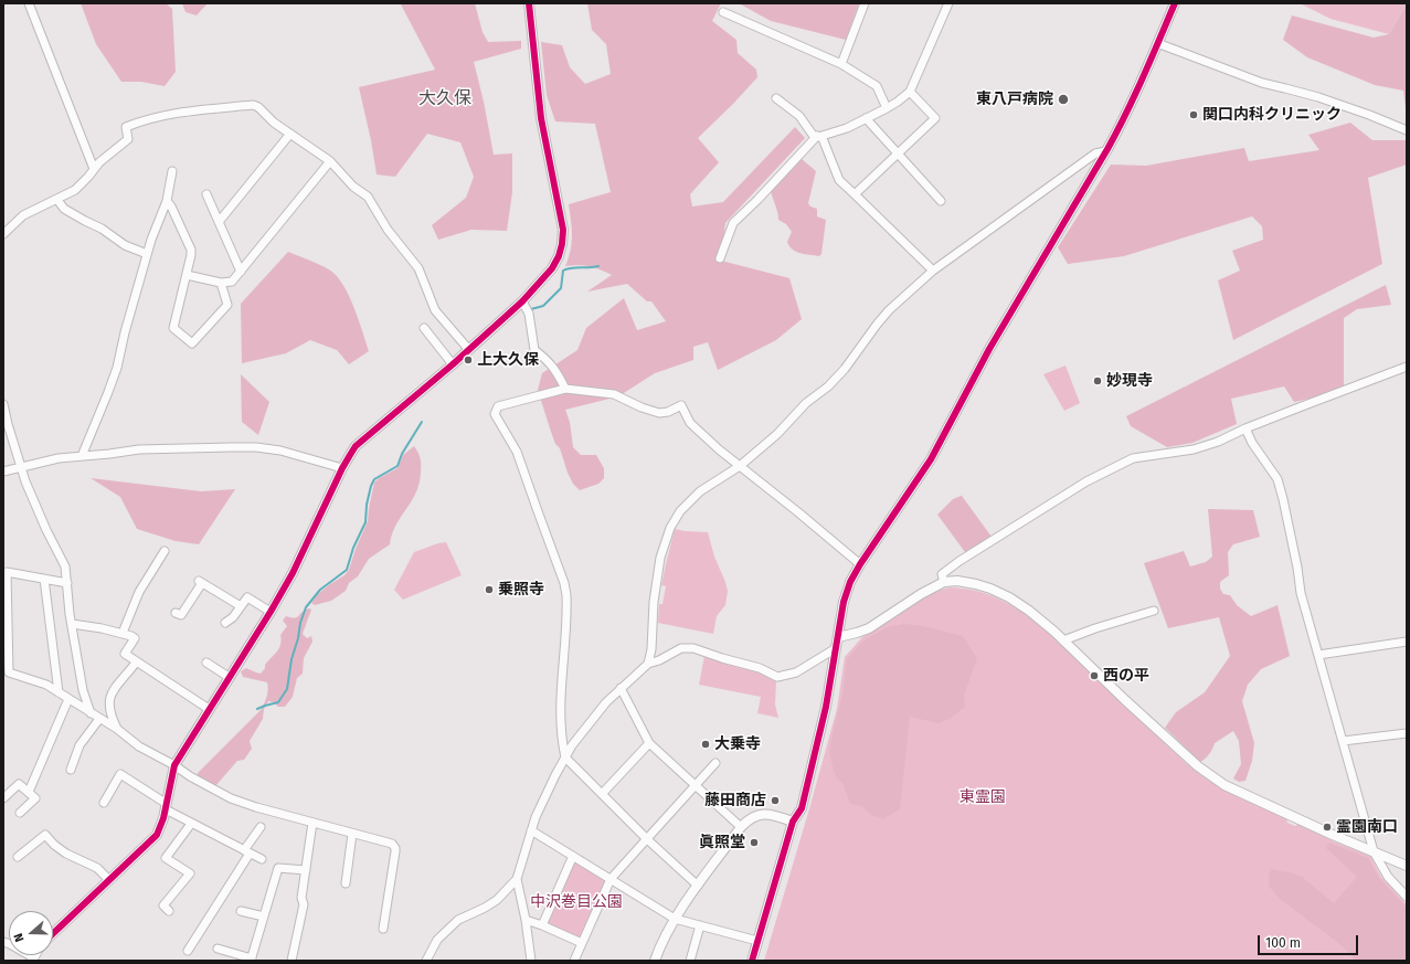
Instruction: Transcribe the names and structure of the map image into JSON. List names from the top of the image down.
{
  "districts": ["大久保"],
  "parks": ["東霊園", "中沢巻目公園"],
  "places": [
    "東八戸病院",
    "関口内科クリニック",
    "上大久保",
    "妙現寺",
    "乗照寺",
    "西の平",
    "大乗寺",
    "藤田商店",
    "霊園南口",
    "眞照堂"
  ],
  "scale_bar": "100 m",
  "north": "left"
}
